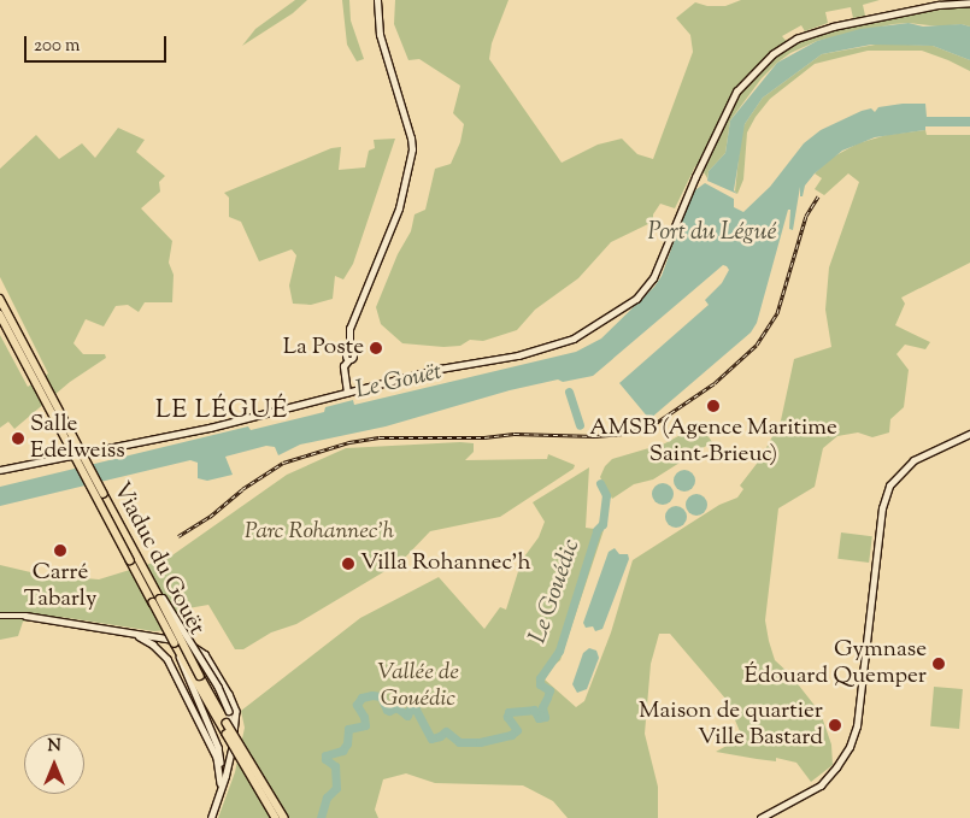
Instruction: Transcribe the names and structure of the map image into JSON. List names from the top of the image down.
{
  "streets": {
    "highway": ["Viaduc du Gouët"]
  },
  "districts": ["LE LÉGUÉ"],
  "water": ["Port du Légué", "Le Gouët", "Le Gouédic"],
  "parks": ["Parc Rohannec'h", "Vallée de Gouédic"],
  "places": [
    "La Poste",
    "AMSB (Agence Maritime Saint-Brieuc)",
    "Salle Edelweiss",
    "Carré Tabarly",
    "Villa Rohannec'h",
    "Gymnase Édouard Quemper",
    "Maison de quartier Ville Bastard"
  ],
  "scale_bar": "200 m",
  "north": "top"
}
